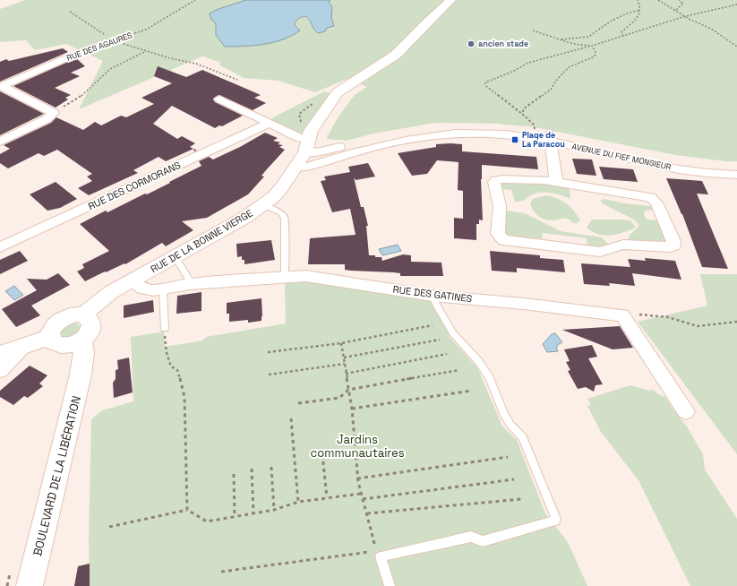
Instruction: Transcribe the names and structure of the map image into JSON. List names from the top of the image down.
{
  "streets": {
    "street": [
      "RUE DES AGAURES",
      "AVENUE DU FIEF MONSIEUR",
      "RUE DES CORMORANS",
      "RUE DE LA BONNE VIERGE",
      "RUE DES GATINES",
      "BOULEVARD DE LA LIBÉRATION"
    ]
  },
  "crossings": [
    ["AVENUE DU FIEF MONSIEUR", "RUE DE LA BONNE VIERGE"],
    ["RUE DE LA BONNE VIERGE", "RUE DES GATINES"]
  ],
  "parks": ["Jardins communautaires"],
  "places": {
    "other": ["ancien stade"],
    "transit": ["Plage de La Paracou"]
  }
}
